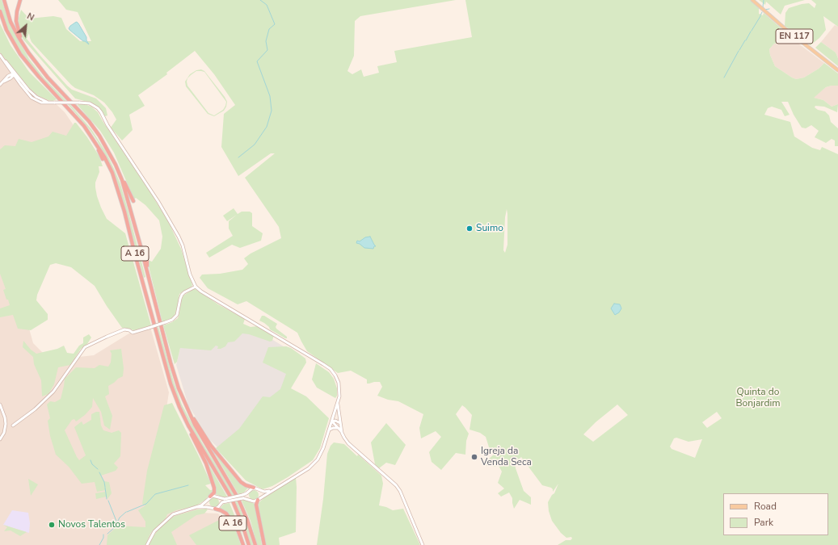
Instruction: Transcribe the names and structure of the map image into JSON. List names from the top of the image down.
{
  "streets": {
    "highway": ["A 16"],
    "main road": ["EN 117"]
  },
  "parks": ["Quinta do Bonjardim"],
  "places": ["Suimo", "Igreja da Venda Seca", "Novos Talentos"],
  "legend": ["Road", "Park"],
  "north": "top right"
}
